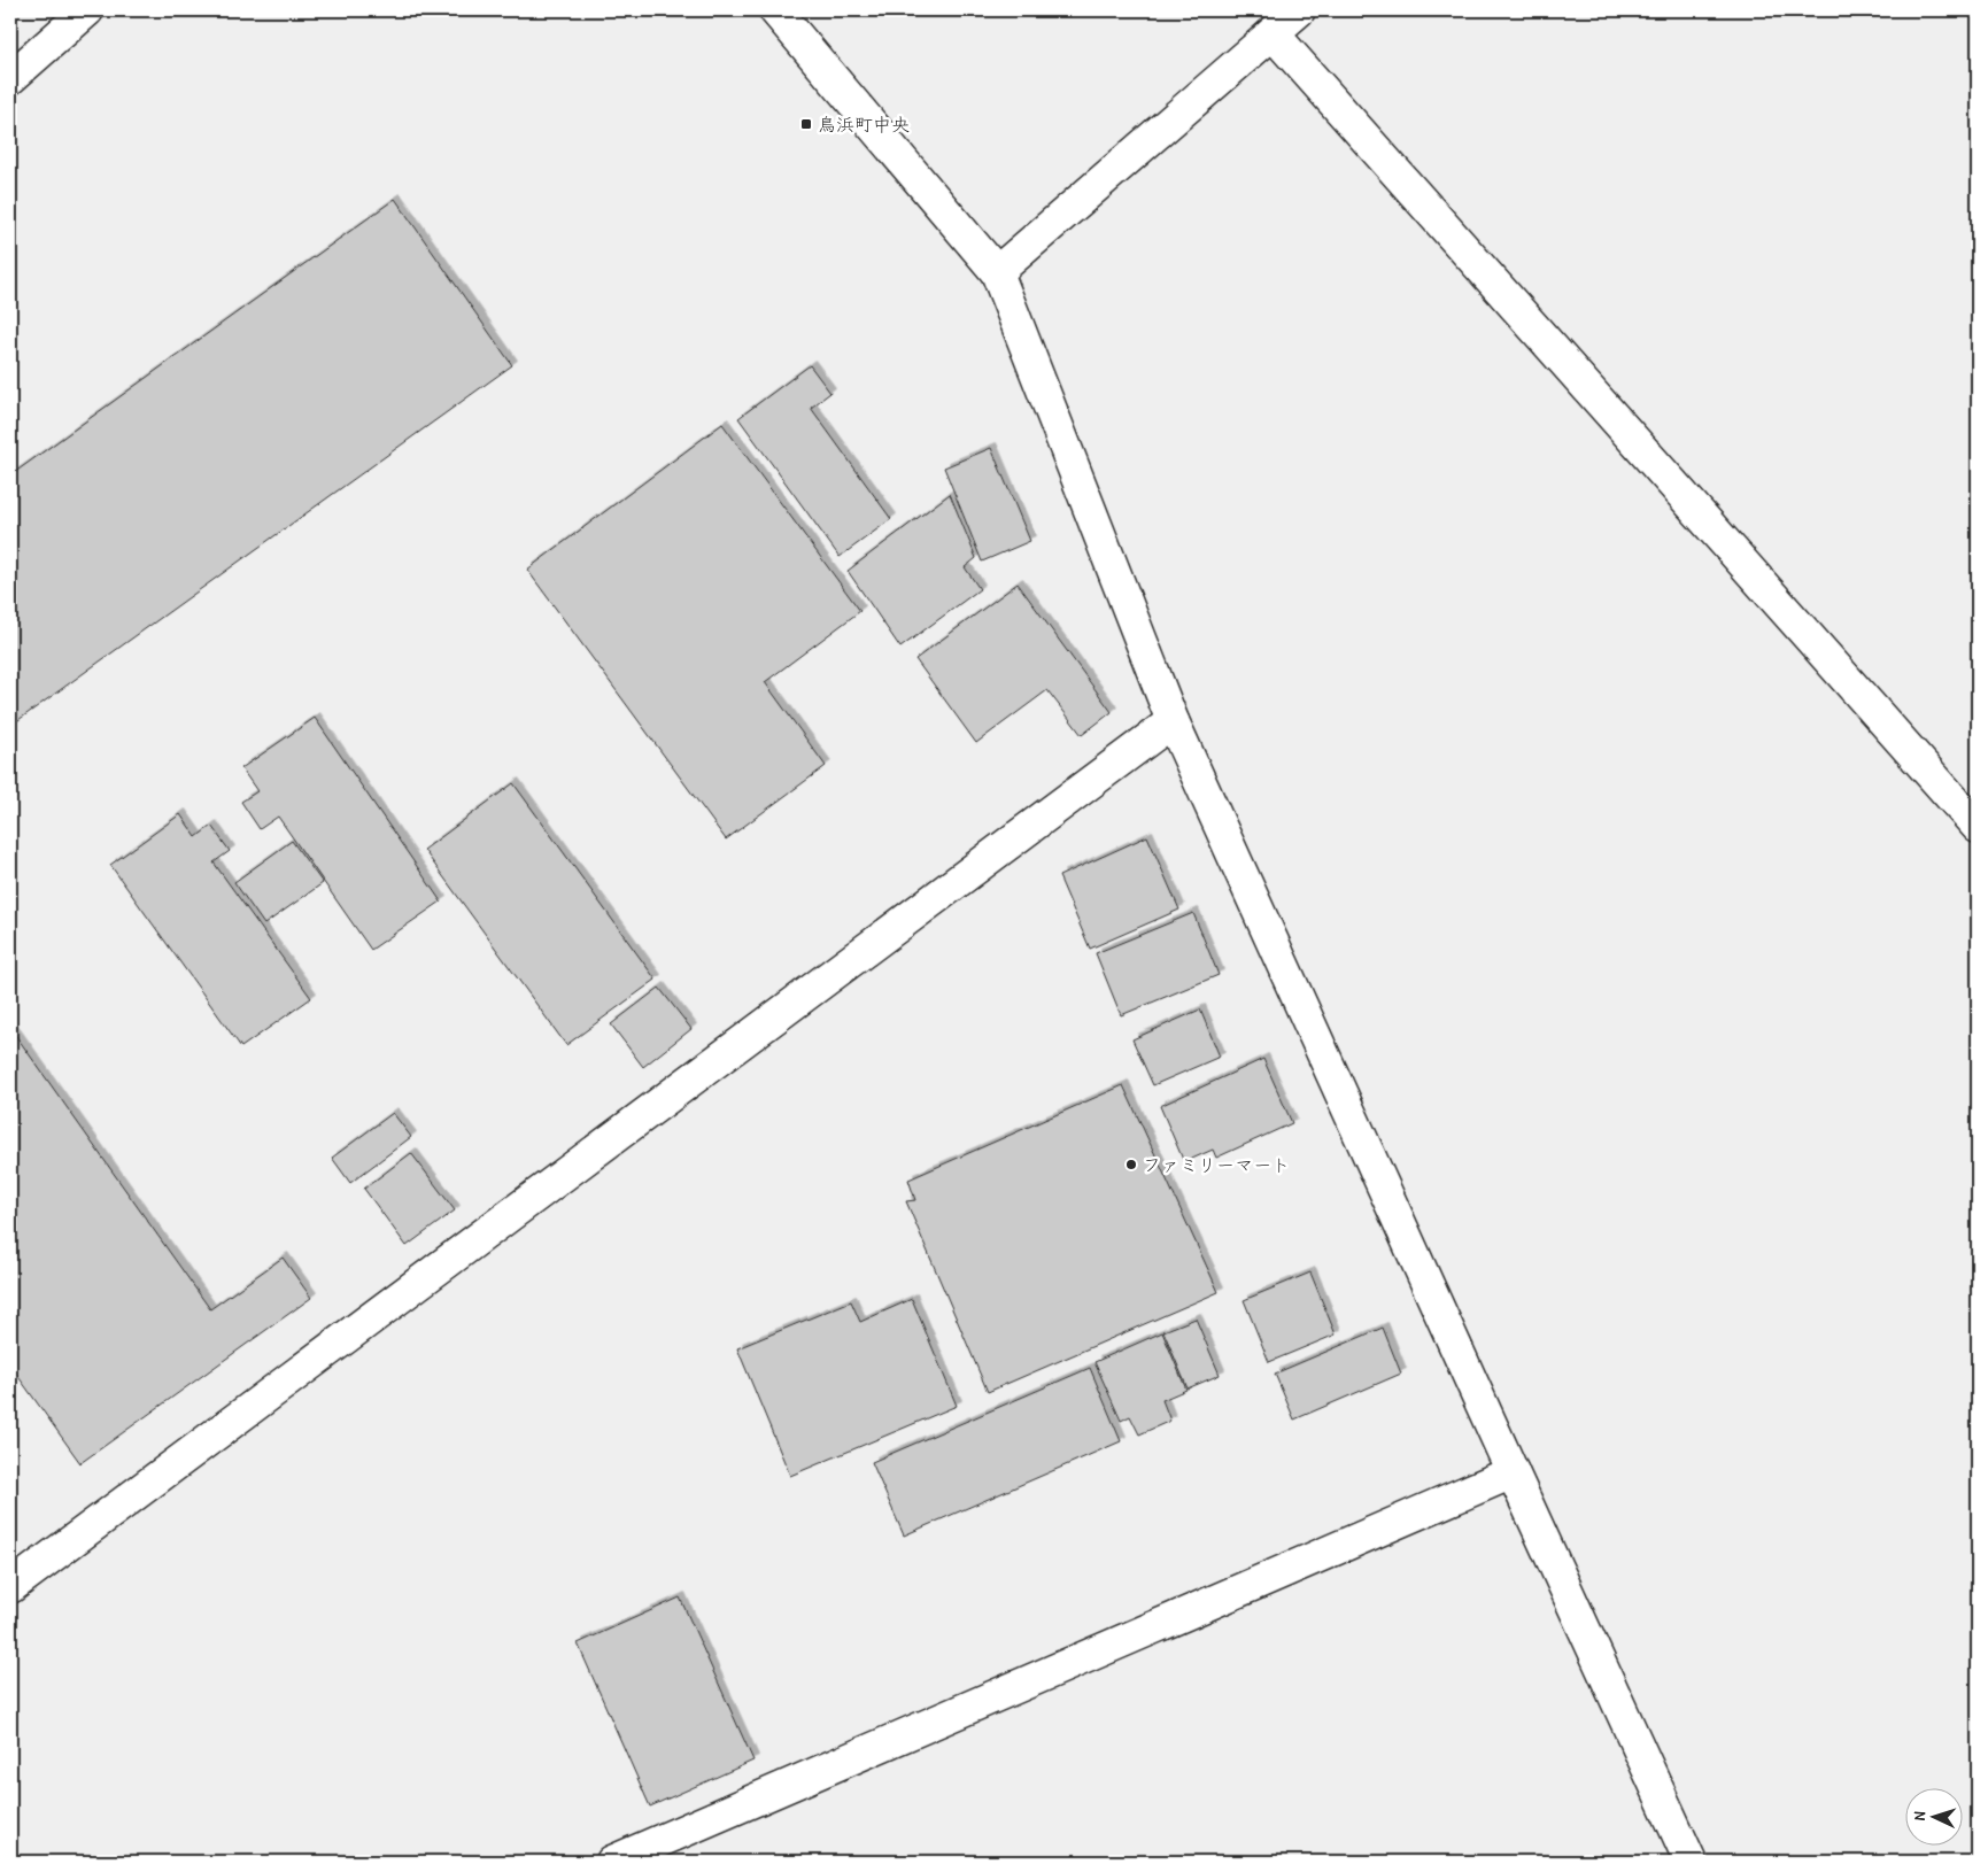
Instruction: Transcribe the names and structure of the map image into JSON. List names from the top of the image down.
{
  "places": {
    "transit": ["鳥浜町中央"],
    "other": ["ファミリーマート"]
  },
  "north": "left"
}
